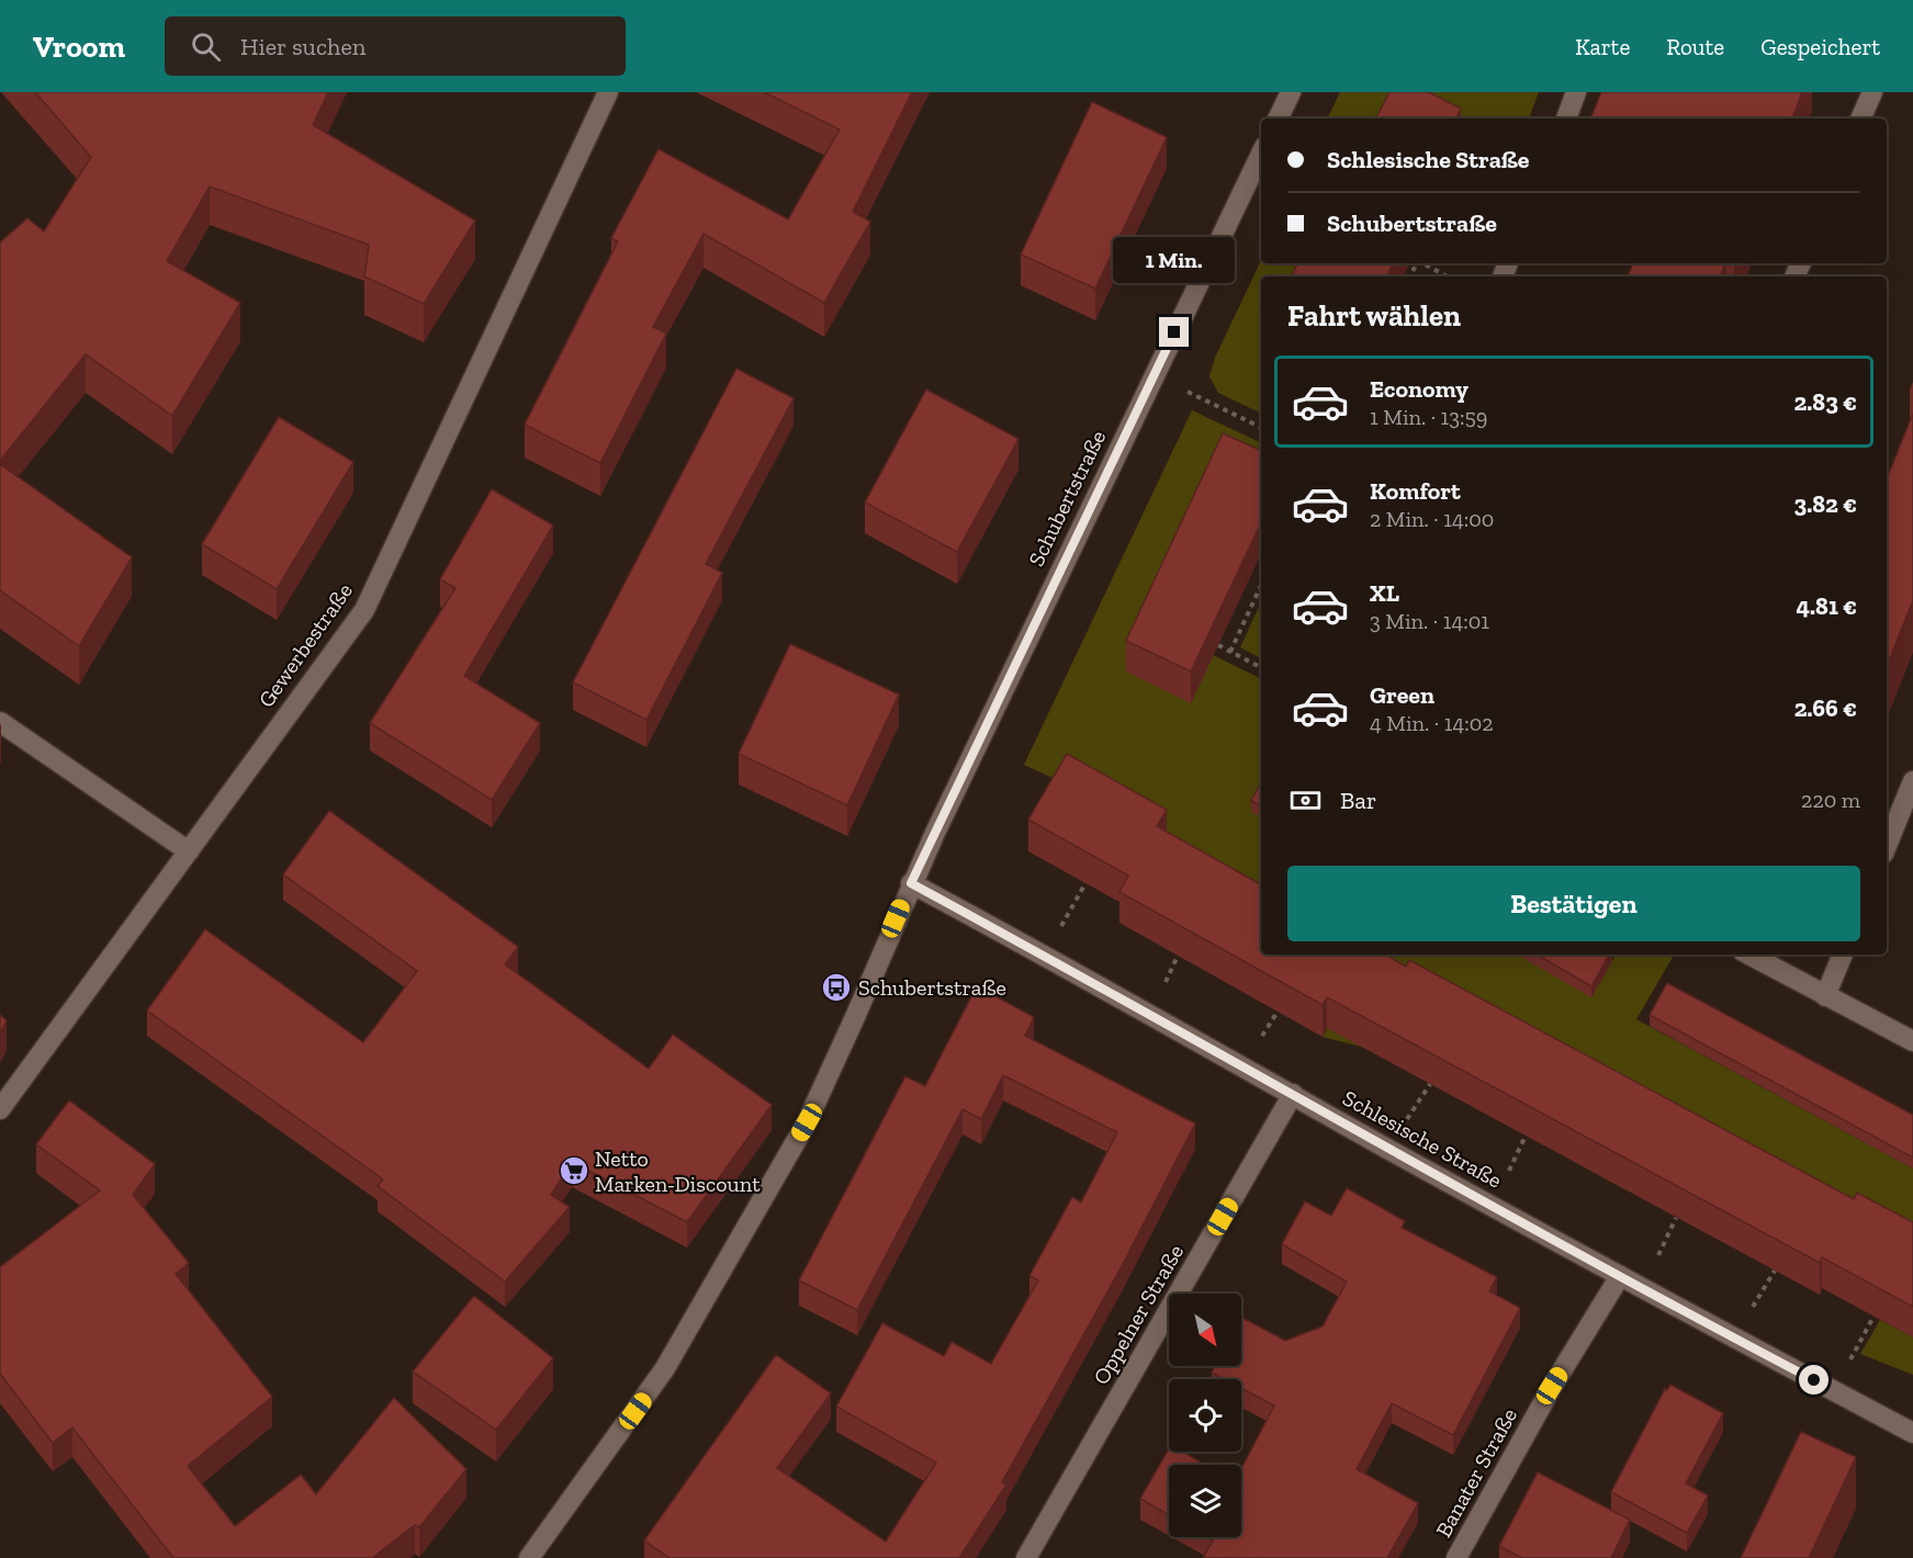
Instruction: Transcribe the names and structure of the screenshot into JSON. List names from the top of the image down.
{
  "streets": {
    "street": [
      "Schubertstraße",
      "Gewerbestraße",
      "Schlesische Straße",
      "Oppelner Straße",
      "Banater Straße"
    ]
  },
  "crossings": [
    ["Schubertstraße", "Schlesische Straße"],
    ["Schlesische Straße", "Oppelner Straße"],
    ["Schlesische Straße", "Banater Straße"]
  ],
  "places": {
    "bus stop": ["Schubertstraße"],
    "supermarket": ["Netto Marken-Discount"]
  },
  "north": "bottom right",
  "page": {
    "header": "Vroom",
    "search": "Hier suchen",
    "nav": ["Karte", "Route", "Gespeichert"],
    "banner": ["Schlesische Straße", "Schubertstraße"],
    "bubble": "1 Min.",
    "heading": "Fahrt wählen",
    "list": [
      {
        "name": "Economy",
        "note": "1 Min. · 13:59",
        "value": "2.83 €"
      },
      {
        "name": "Komfort",
        "note": "2 Min. · 14:00",
        "value": "3.82 €"
      },
      {
        "name": "XL",
        "note": "3 Min. · 14:01",
        "value": "4.81 €"
      },
      {
        "name": "Green",
        "note": "4 Min. · 14:02",
        "value": "2.66 €"
      }
    ],
    "pay": ["Bar", "220 m"],
    "buttons": "Bestätigen"
  }
}
